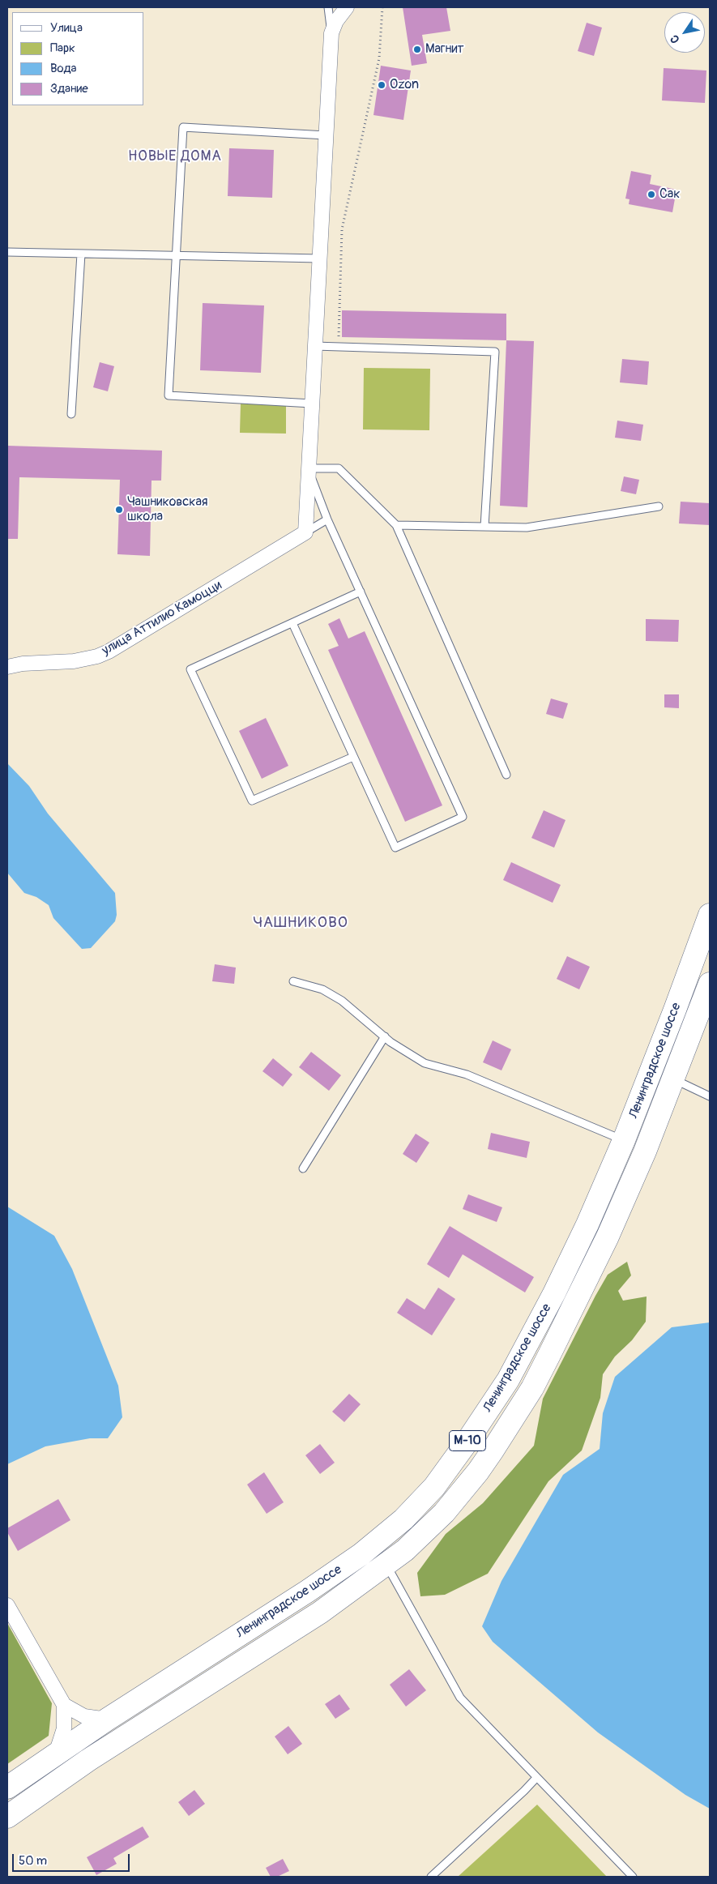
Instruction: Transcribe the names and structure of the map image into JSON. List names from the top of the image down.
{
  "streets": {
    "highway": ["Ленинградское шоссе", "М-10"],
    "street": ["улица Аттилио Камоцци"]
  },
  "districts": ["НОВЫЕ ДОМА", "ЧАШНИКОВО"],
  "places": [
    "Магнит",
    "Ozon",
    "Сак",
    "Чашниковская школа"
  ],
  "legend": [
    "Улица",
    "Парк",
    "Вода",
    "Здание"
  ],
  "scale_bar": "50 m",
  "north": "bottom left"
}
